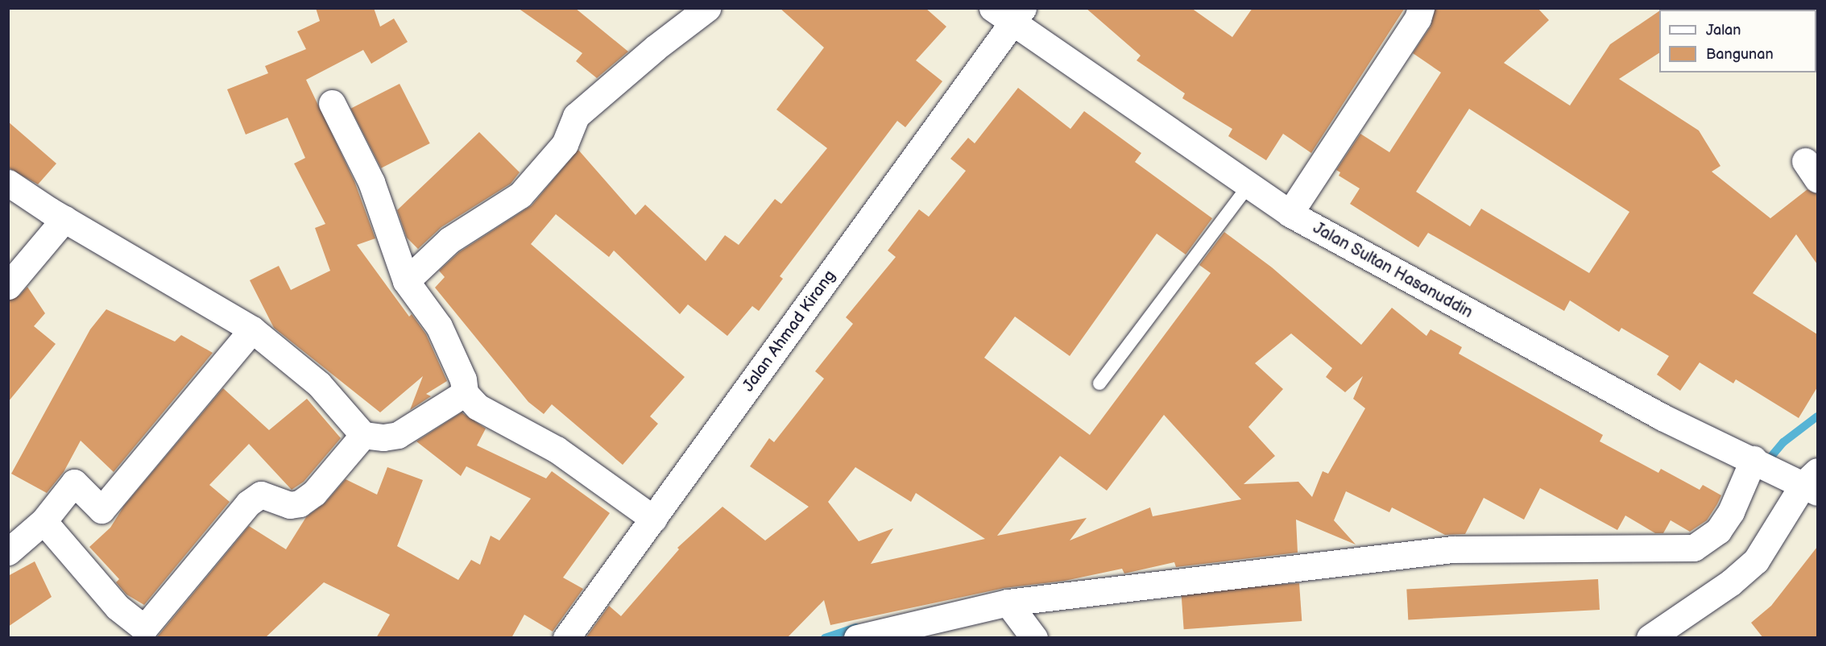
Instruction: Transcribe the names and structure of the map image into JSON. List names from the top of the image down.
{
  "streets": {
    "street": ["Jalan Sultan Hasanuddin", "Jalan Ahmad Kirang"]
  },
  "crossings": [
    ["Jalan Sultan Hasanuddin", "Jalan Ahmad Kirang"]
  ],
  "legend": ["Jalan", "Bangunan"]
}
